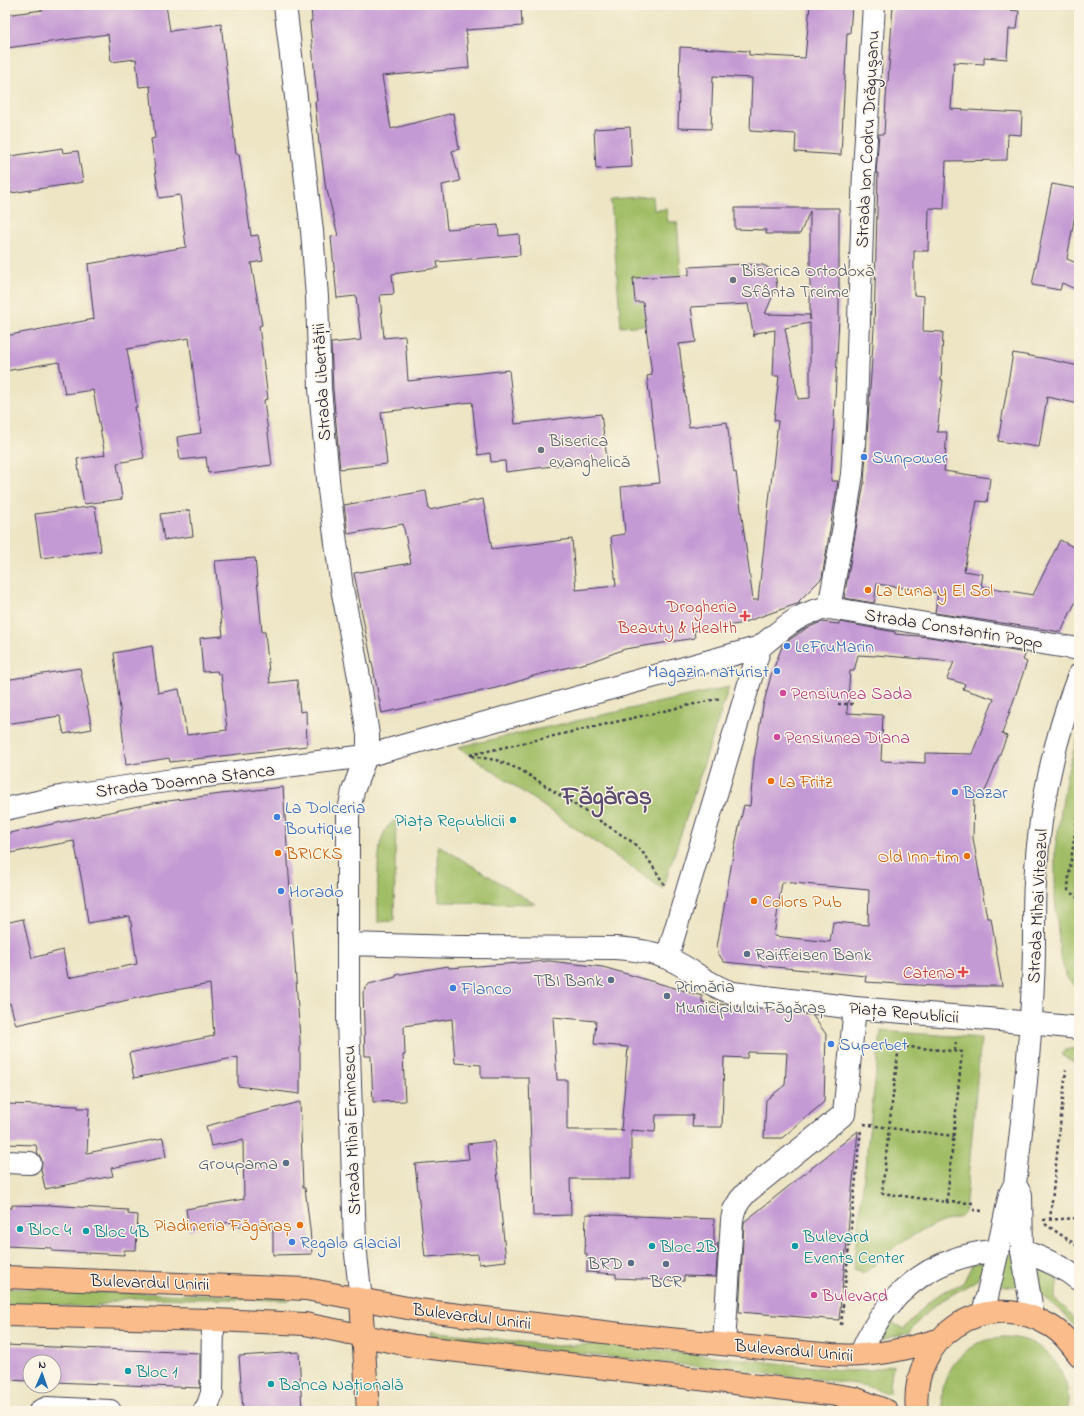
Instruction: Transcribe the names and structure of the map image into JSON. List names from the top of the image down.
{
  "streets": {
    "main road": ["Strada Mihai Eminescu", "Bulevardul Unirii"],
    "street": [
      "Strada Ion Codru Drăguşanu",
      "Strada Libertății",
      "Strada Constantin Popp",
      "Strada Doamna Stanca",
      "Strada Mihai Viteazul",
      "Piața Republicii"
    ]
  },
  "crossings": [
    ["Strada Ion Codru Drăguşanu", "Strada Constantin Popp"],
    ["Strada Libertății", "Strada Doamna Stanca"],
    ["Strada Mihai Viteazul", "Piața Republicii"],
    ["Piața Republicii", "Strada Mihai Eminescu"],
    ["Strada Mihai Eminescu", "Bulevardul Unirii"]
  ],
  "districts": ["Făgăraș"],
  "places": {
    "other": [
      "Biserica Ortodoxă Sfânta Treime",
      "Biserica evanghelică",
      "Sunpower",
      "La Luna y El Sol",
      "LeFruMarin",
      "Magazin naturist",
      "Pensiunea Sada",
      "Pensiunea Diana",
      "La Fritz",
      "Bazar",
      "La Dolceria Boutique",
      "Piața Republicii",
      "BRICKS",
      "Old Inn-tim",
      "Horado",
      "Colors Pub",
      "Raiffeisen Bank",
      "TBI Bank",
      "Flanco",
      "Primăria Municipiului Făgăraș",
      "Superbet",
      "Groupama",
      "Piadineria Făgăraș",
      "Bloc 4",
      "Bloc 4B",
      "Regalo Glacial",
      "Bloc 2B",
      "Bulevard Events Center",
      "BRD",
      "BCR",
      "Bulevard",
      "Bloc 1",
      "Banca Națională"
    ],
    "health": ["Drogheria Beauty & Health", "Catena"]
  },
  "north": "top"
}
